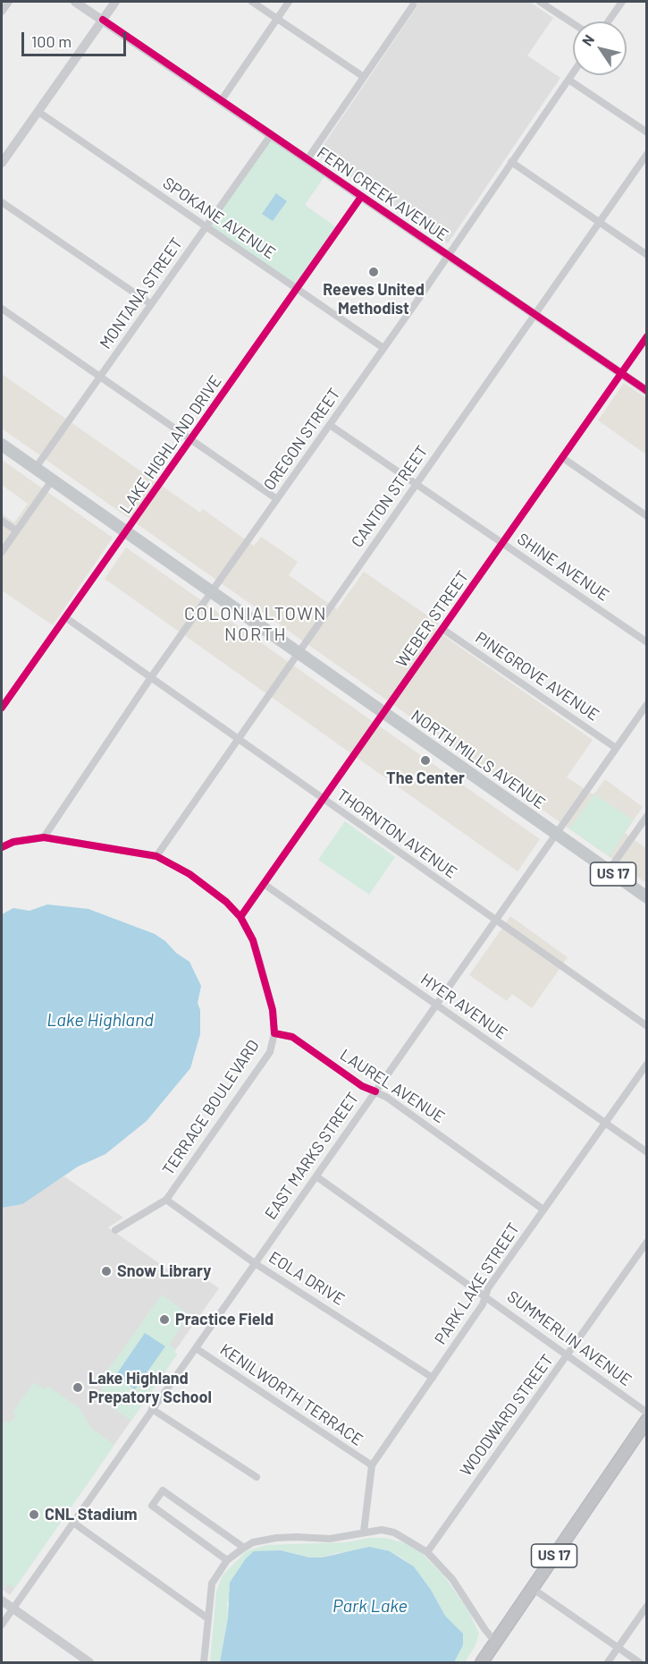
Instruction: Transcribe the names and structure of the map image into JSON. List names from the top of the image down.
{
  "streets": {
    "highway": ["US 17"],
    "main road": ["NORTH MILLS AVENUE"],
    "street": [
      "FERN CREEK AVENUE",
      "SPOKANE AVENUE",
      "MONTANA STREET",
      "OREGON STREET",
      "LAKE HIGHLAND DRIVE",
      "CANTON STREET",
      "SHINE AVENUE",
      "WEBER STREET",
      "PINEGROVE AVENUE",
      "THORNTON AVENUE",
      "HYER AVENUE",
      "LAUREL AVENUE",
      "TERRACE BOULEVARD",
      "EAST MARKS STREET",
      "EOLA DRIVE",
      "PARK LAKE STREET",
      "SUMMERLIN AVENUE",
      "KENILWORTH TERRACE",
      "WOODWARD STREET"
    ]
  },
  "crossings": [
    ["FERN CREEK AVENUE", "MONTANA STREET"],
    ["FERN CREEK AVENUE", "OREGON STREET"],
    ["FERN CREEK AVENUE", "LAKE HIGHLAND DRIVE"],
    ["FERN CREEK AVENUE", "CANTON STREET"],
    ["FERN CREEK AVENUE", "WEBER STREET"],
    ["SPOKANE AVENUE", "MONTANA STREET"],
    ["SPOKANE AVENUE", "OREGON STREET"],
    ["SPOKANE AVENUE", "LAKE HIGHLAND DRIVE"],
    ["MONTANA STREET", "NORTH MILLS AVENUE"],
    ["OREGON STREET", "SHINE AVENUE"],
    ["OREGON STREET", "NORTH MILLS AVENUE"],
    ["OREGON STREET", "THORNTON AVENUE"],
    ["OREGON STREET", "TERRACE BOULEVARD"],
    ["LAKE HIGHLAND DRIVE", "NORTH MILLS AVENUE"],
    ["LAKE HIGHLAND DRIVE", "THORNTON AVENUE"],
    ["CANTON STREET", "SHINE AVENUE"],
    ["CANTON STREET", "NORTH MILLS AVENUE"],
    ["CANTON STREET", "THORNTON AVENUE"],
    ["CANTON STREET", "TERRACE BOULEVARD"],
    ["SHINE AVENUE", "WEBER STREET"],
    ["WEBER STREET", "PINEGROVE AVENUE"],
    ["WEBER STREET", "NORTH MILLS AVENUE"],
    ["WEBER STREET", "THORNTON AVENUE"],
    ["WEBER STREET", "HYER AVENUE"],
    ["WEBER STREET", "TERRACE BOULEVARD"],
    ["PINEGROVE AVENUE", "EAST MARKS STREET"],
    ["NORTH MILLS AVENUE", "EAST MARKS STREET"],
    ["THORNTON AVENUE", "EAST MARKS STREET"],
    ["HYER AVENUE", "EAST MARKS STREET"],
    ["HYER AVENUE", "PARK LAKE STREET"],
    ["LAUREL AVENUE", "TERRACE BOULEVARD"],
    ["LAUREL AVENUE", "EAST MARKS STREET"],
    ["LAUREL AVENUE", "PARK LAKE STREET"],
    ["TERRACE BOULEVARD", "EOLA DRIVE"],
    ["EAST MARKS STREET", "EOLA DRIVE"],
    ["EAST MARKS STREET", "SUMMERLIN AVENUE"],
    ["EAST MARKS STREET", "KENILWORTH TERRACE"],
    ["EOLA DRIVE", "PARK LAKE STREET"],
    ["PARK LAKE STREET", "SUMMERLIN AVENUE"],
    ["PARK LAKE STREET", "KENILWORTH TERRACE"],
    ["SUMMERLIN AVENUE", "WOODWARD STREET"]
  ],
  "districts": ["COLONIALTOWN NORTH"],
  "water": ["Lake Highland", "Park Lake"],
  "places": [
    "Reeves United Methodist",
    "The Center",
    "Snow Library",
    "Practice Field",
    "Lake Highland Prepatory School",
    "CNL Stadium"
  ],
  "scale_bar": "100 m",
  "north": "top left"
}
